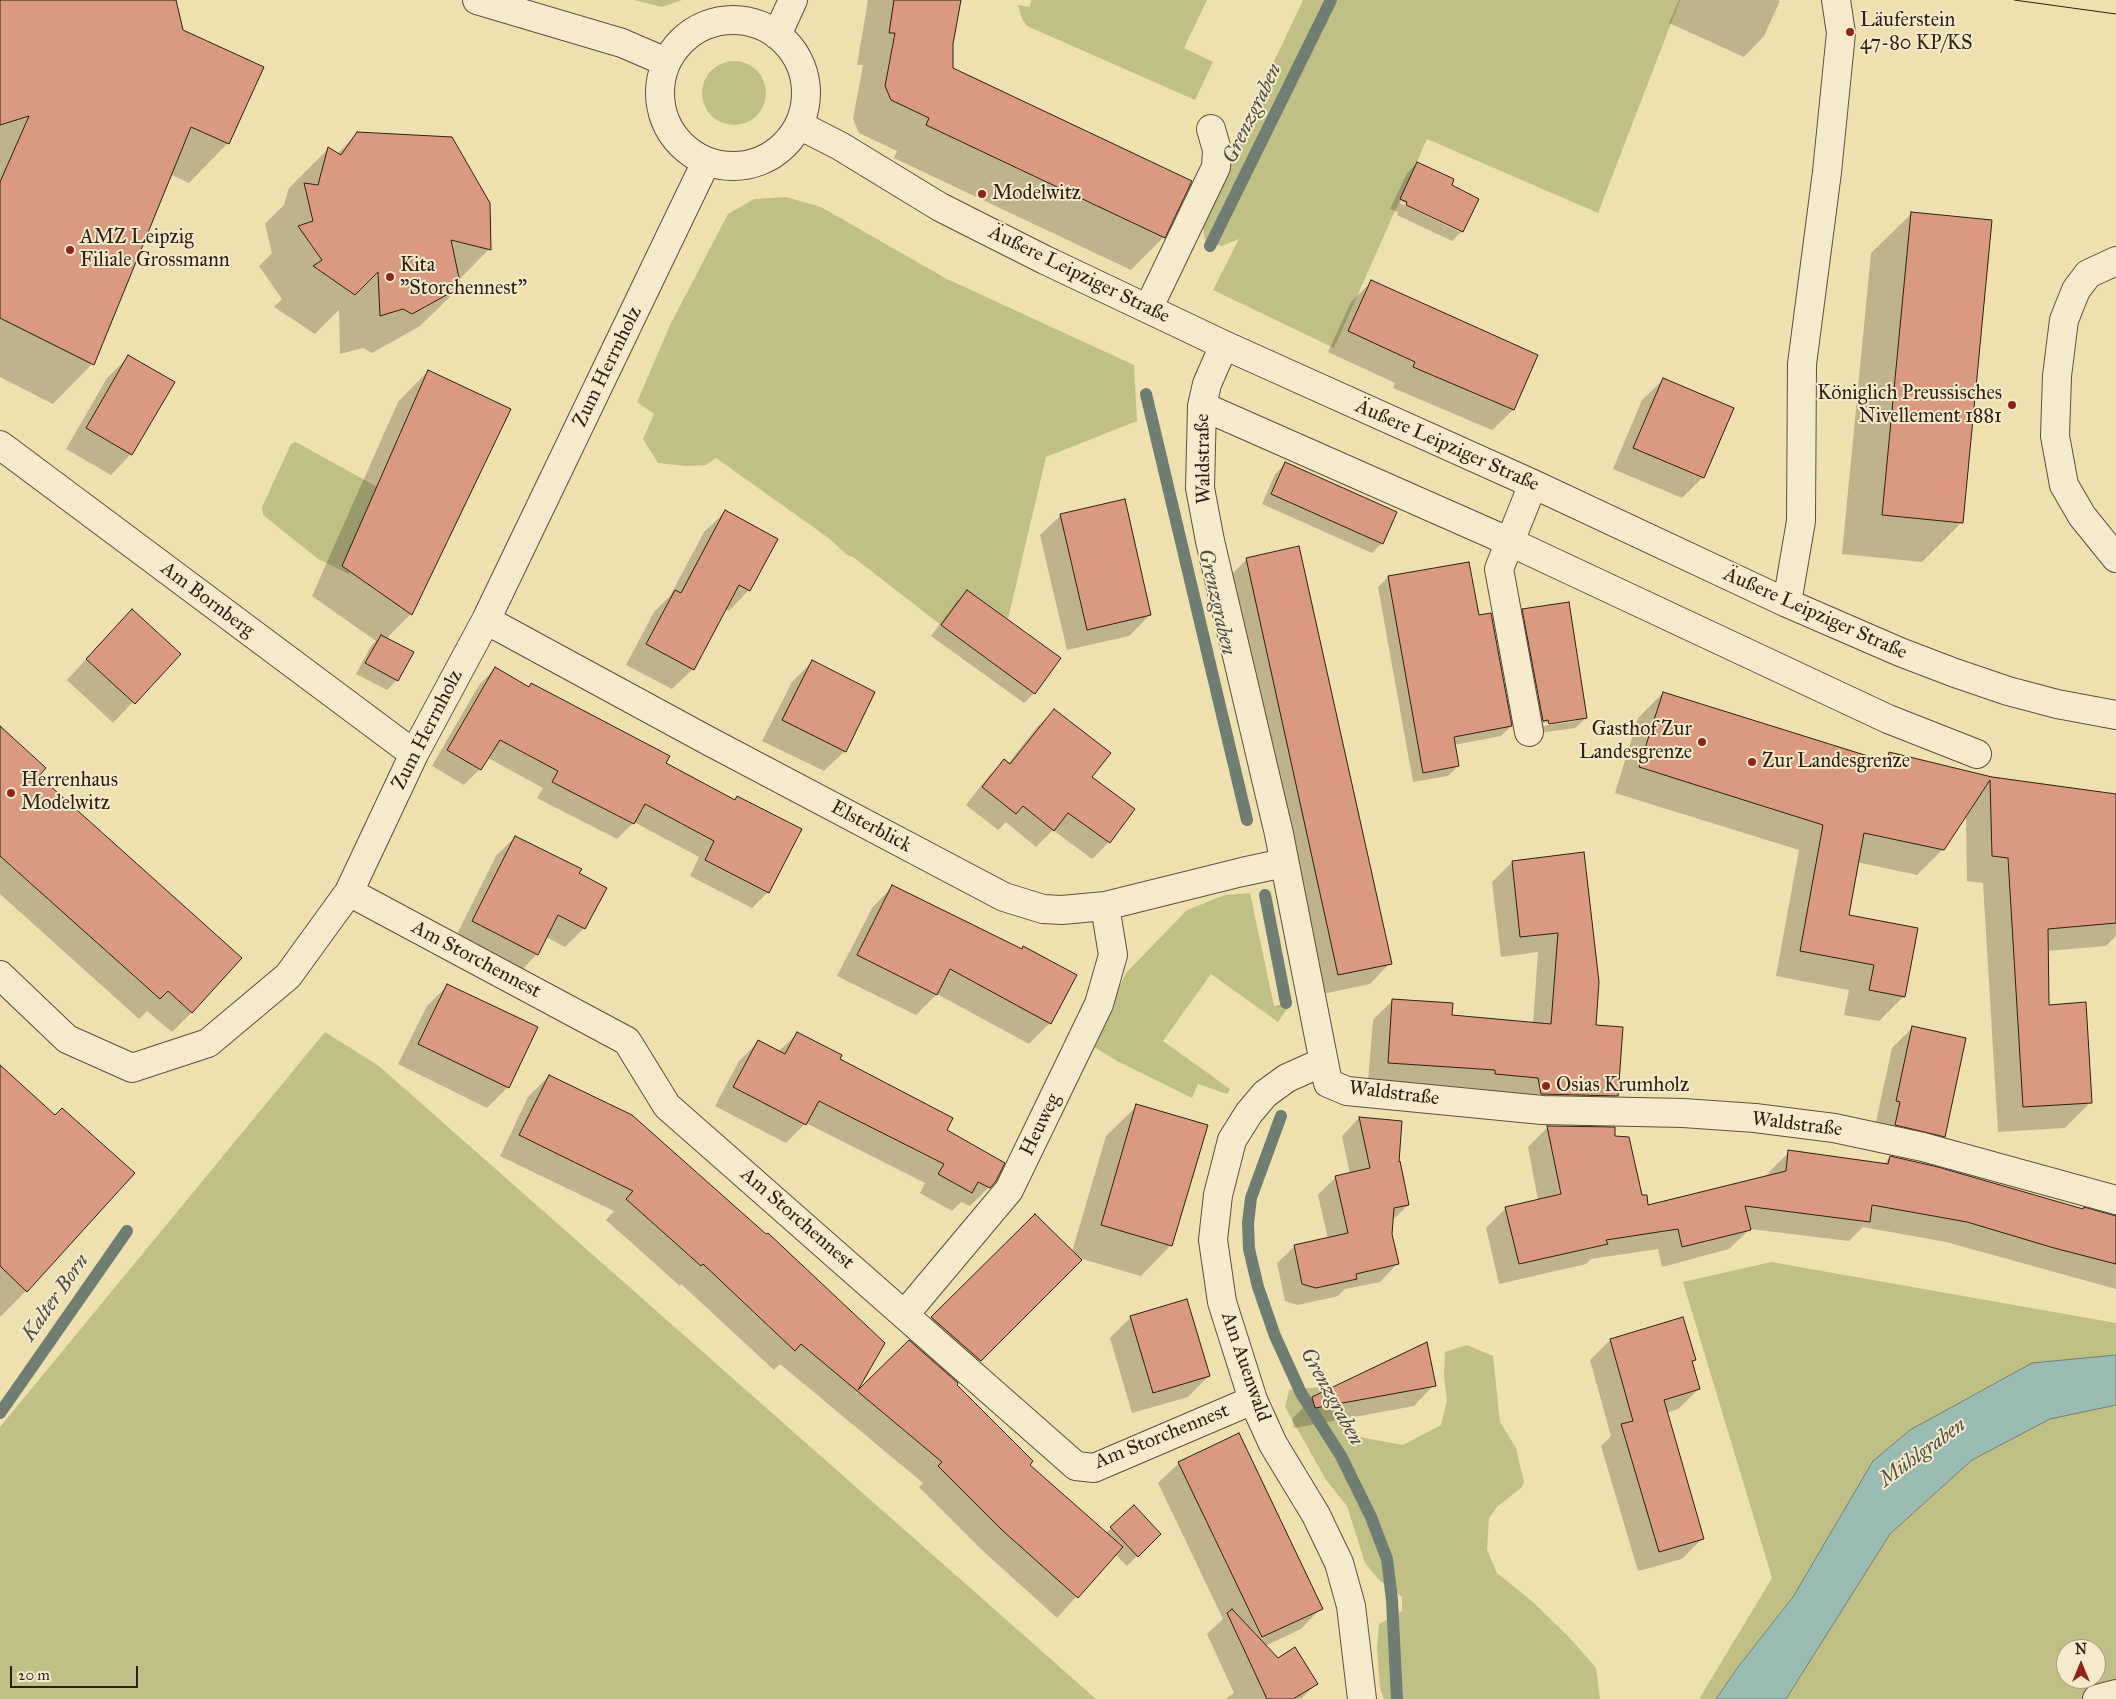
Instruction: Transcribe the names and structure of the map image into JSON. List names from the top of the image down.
{
  "streets": {
    "street": [
      "Äußere Leipziger Straße",
      "Zum Herrnholz",
      "Waldstraße",
      "Am Bornberg",
      "Elsterblick",
      "Am Storchennest",
      "Heuweg",
      "Am Auenwald"
    ]
  },
  "crossings": [
    ["Äußere Leipziger Straße", "Zum Herrnholz"],
    ["Äußere Leipziger Straße", "Waldstraße"],
    ["Zum Herrnholz", "Am Bornberg"],
    ["Zum Herrnholz", "Elsterblick"],
    ["Zum Herrnholz", "Am Storchennest"],
    ["Waldstraße", "Elsterblick"],
    ["Waldstraße", "Am Auenwald"],
    ["Elsterblick", "Heuweg"],
    ["Am Storchennest", "Heuweg"],
    ["Am Storchennest", "Am Auenwald"]
  ],
  "water": ["Grenzgraben", "Kalter Born", "Mühlgraben"],
  "places": [
    "Läuferstein 47-80 KP/KS",
    "Modelwitz",
    "AMZ Leipzig Filiale Grossmann",
    "Kita \"Storchennest\"",
    "Königlich Preussisches Nivellement 1881",
    "Gasthof Zur Landesgrenze",
    "Zur Landesgrenze",
    "Herrenhaus Modelwitz",
    "Osias Krumholz"
  ],
  "scale_bar": "20 m",
  "north": "top"
}
